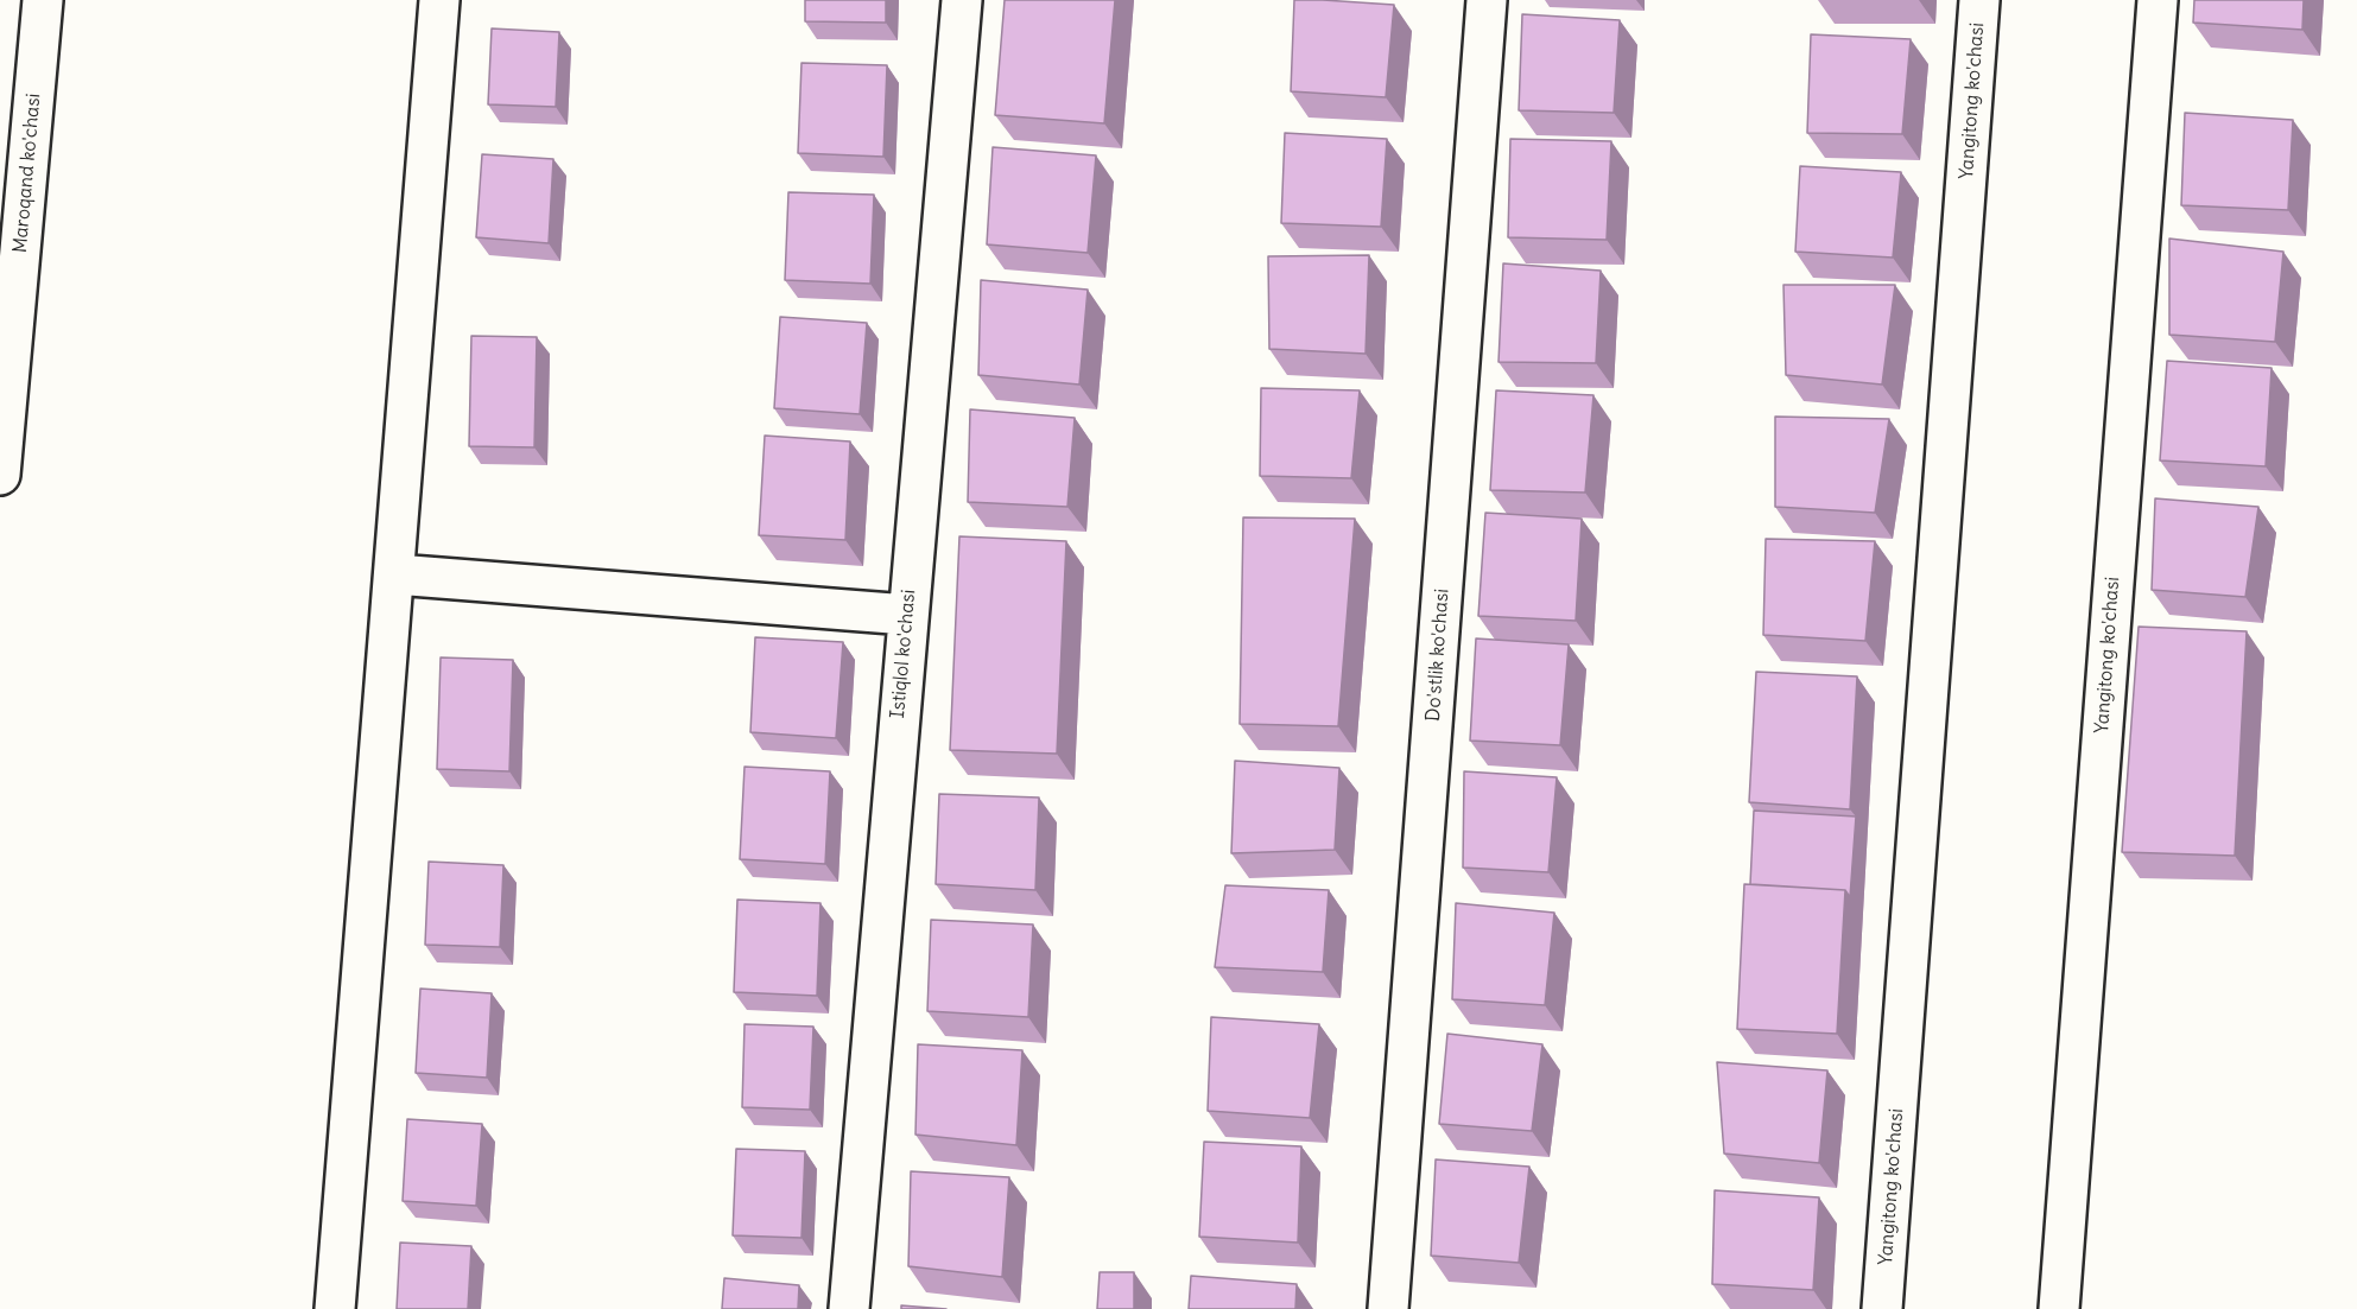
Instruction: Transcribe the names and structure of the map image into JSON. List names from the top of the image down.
{
  "streets": {
    "street": [
      "Yangitong ko'chasi",
      "Maroqand ko'chasi",
      "Istiqlol ko'chasi",
      "Do'stlik ko'chasi"
    ]
  }
}
